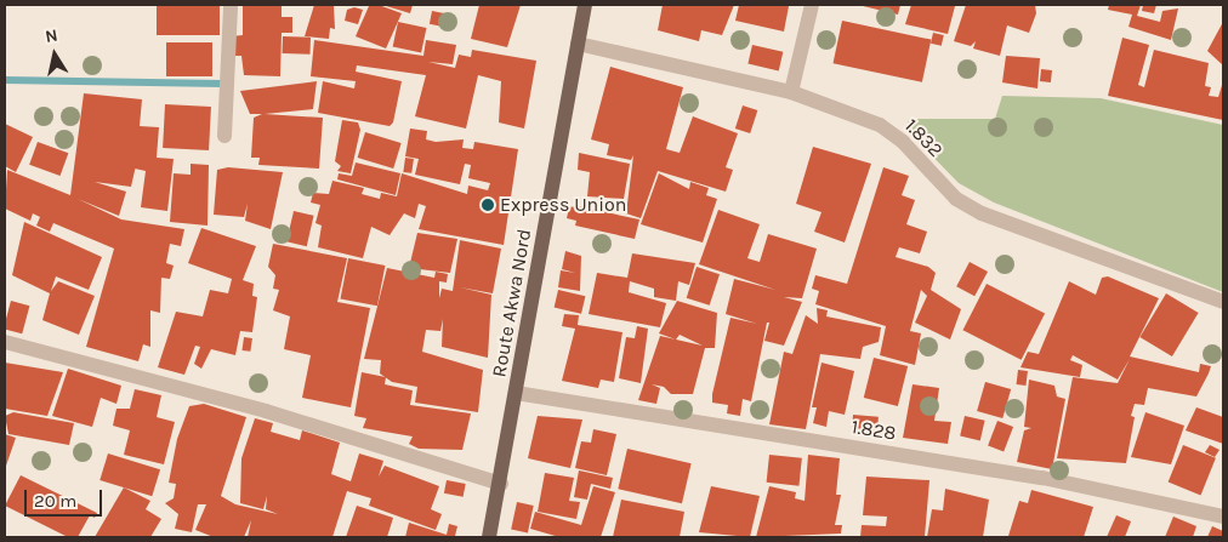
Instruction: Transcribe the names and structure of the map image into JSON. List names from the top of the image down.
{
  "streets": {
    "main road": ["Route Akwa Nord"],
    "street": ["1.832", "1.828"]
  },
  "crossings": [
    ["1.832", "Route Akwa Nord"],
    ["Route Akwa Nord", "1.828"]
  ],
  "places": ["Express Union"],
  "scale_bar": "20 m",
  "north": "top"
}
